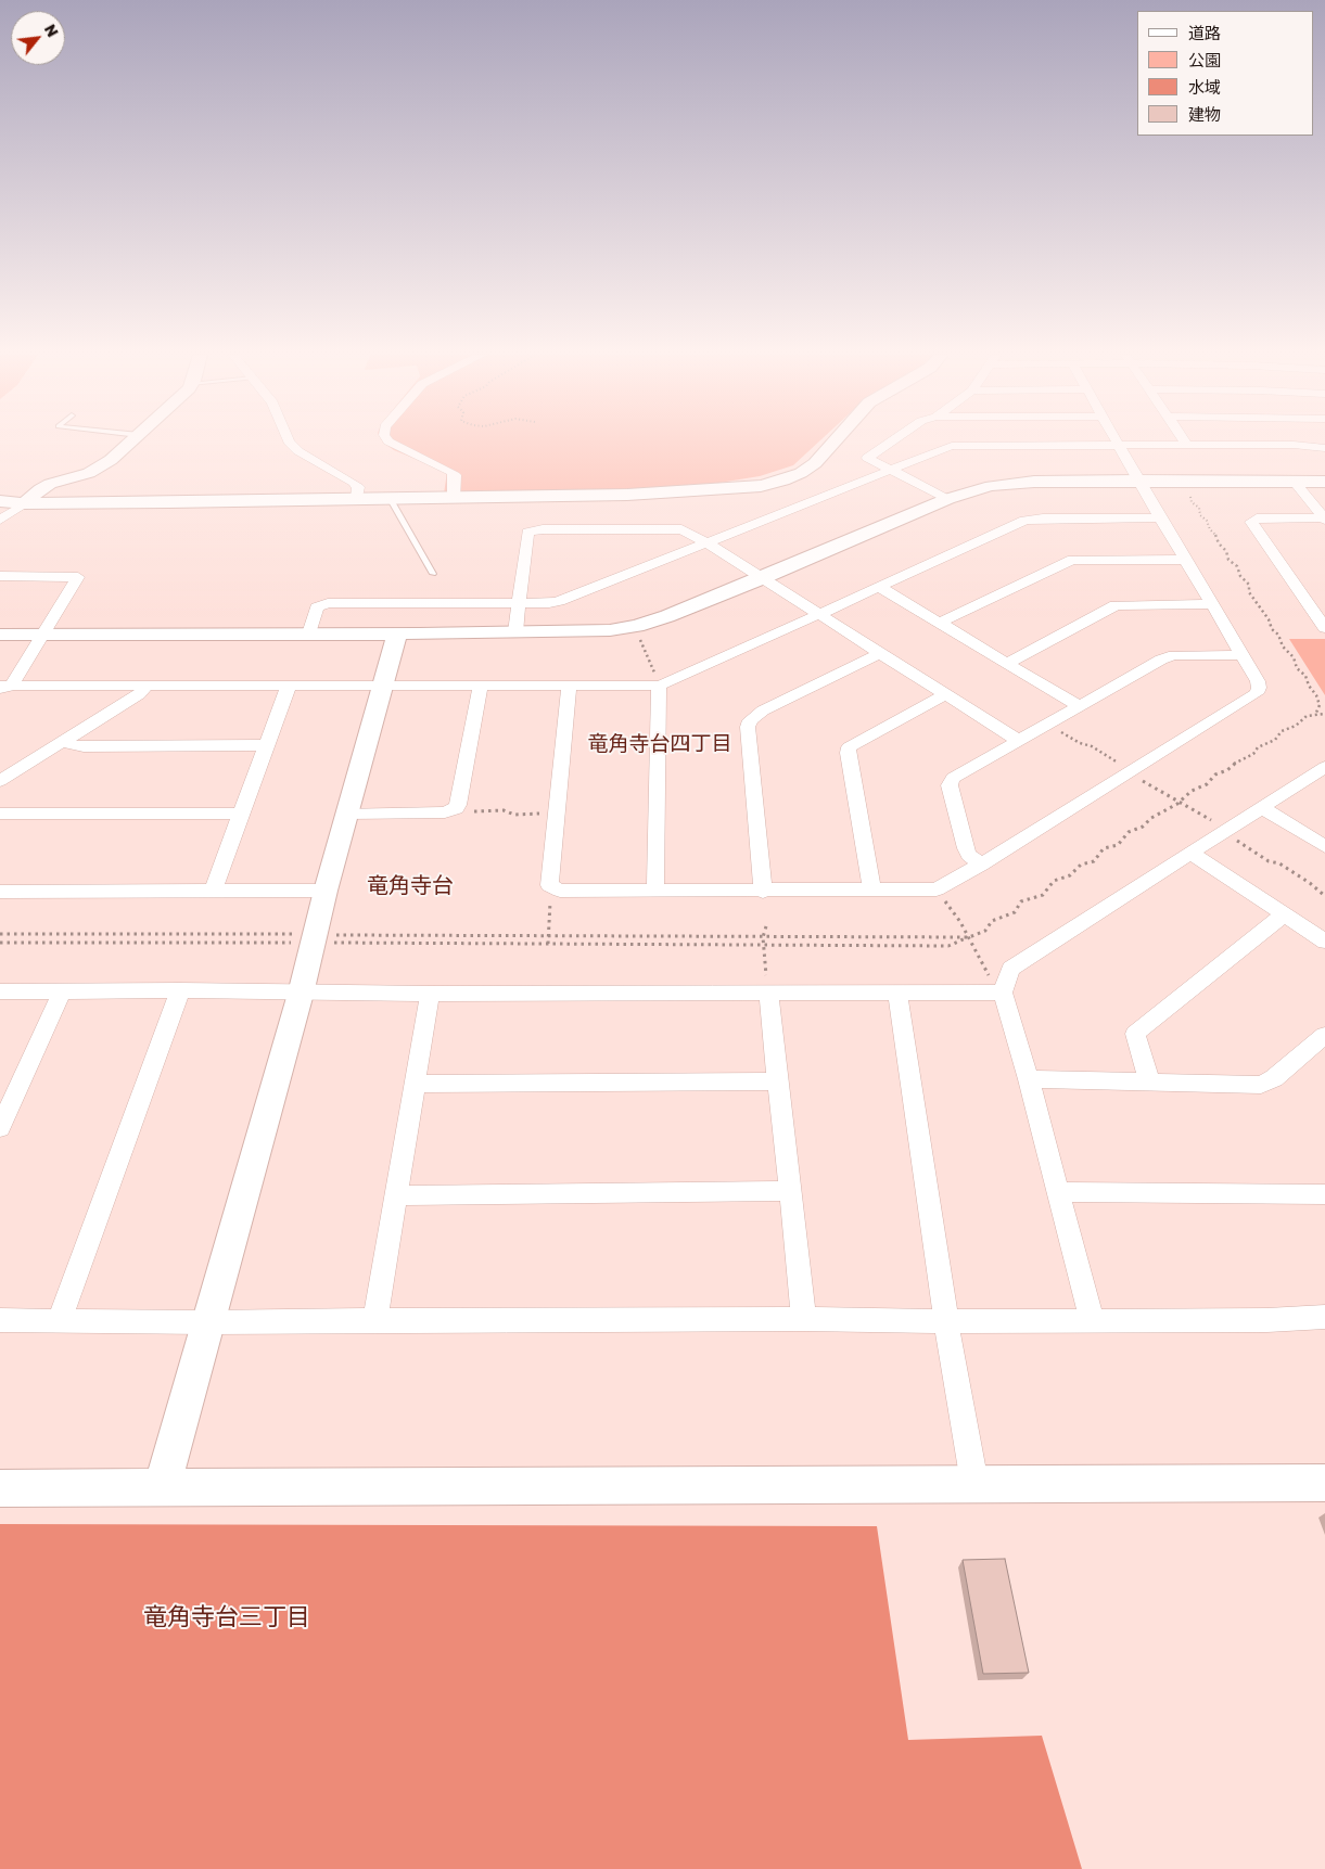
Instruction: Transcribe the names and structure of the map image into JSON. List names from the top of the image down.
{
  "districts": ["竜角寺台四丁目", "竜角寺台", "竜角寺台三丁目"],
  "legend": [
    "道路",
    "公園",
    "水域",
    "建物"
  ],
  "north": "top right"
}
